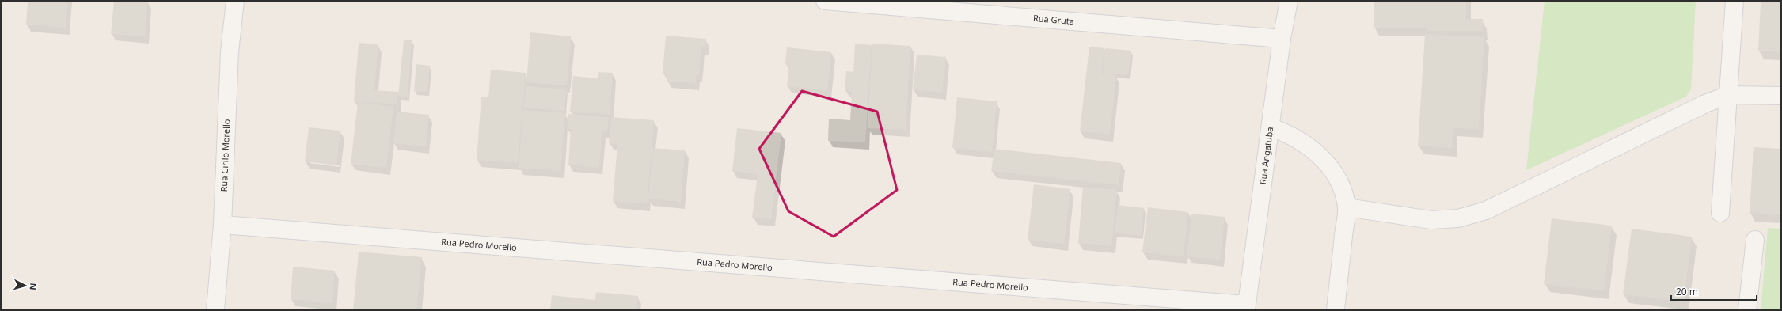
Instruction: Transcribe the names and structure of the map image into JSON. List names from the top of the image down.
{
  "streets": {
    "street": [
      "Rua Gruta",
      "Rua Cirilo Morello",
      "Rua Angatuba",
      "Rua Pedro Morello"
    ]
  },
  "crossings": [
    ["Rua Gruta", "Rua Angatuba"],
    ["Rua Cirilo Morello", "Rua Pedro Morello"],
    ["Rua Angatuba", "Rua Pedro Morello"]
  ],
  "scale_bar": "20 m",
  "north": "right"
}
